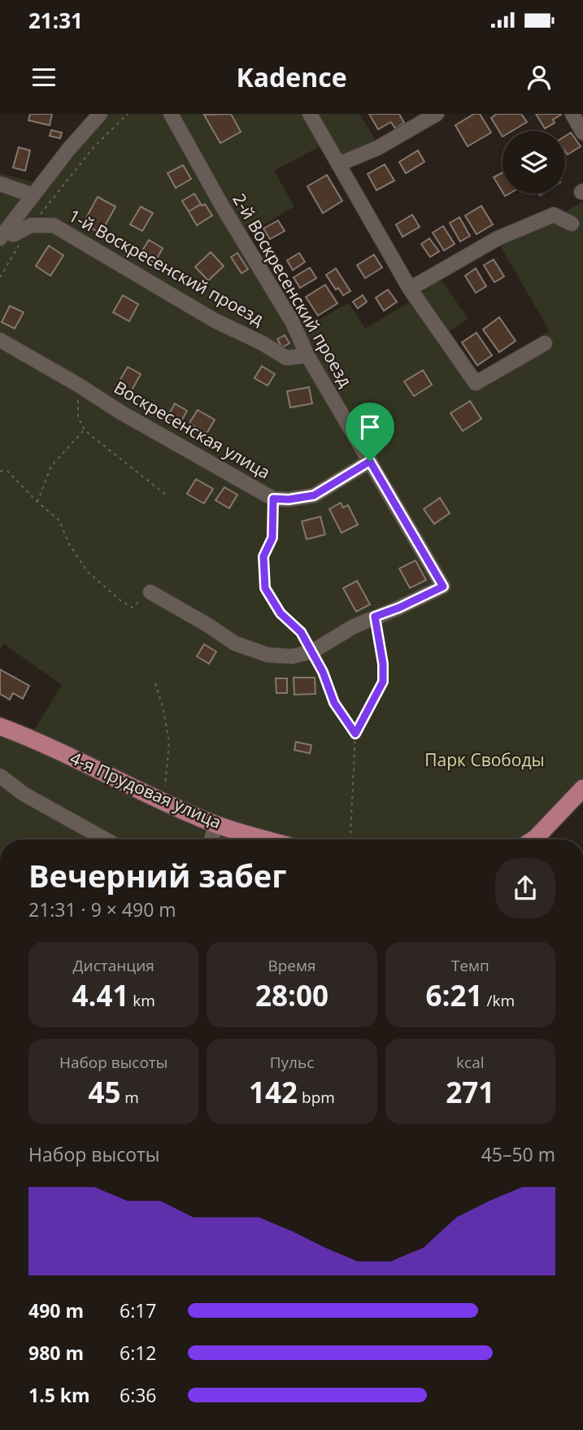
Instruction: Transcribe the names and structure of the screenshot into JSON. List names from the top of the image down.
{
  "streets": {
    "main road": ["4-я Прудовая улица"],
    "street": ["1-й Воскресенский проезд", "2-й Воскресенский проезд", "Воскресенская улица"]
  },
  "crossings": [
    ["1-й Воскресенский проезд", "2-й Воскресенский проезд"],
    ["2-й Воскресенский проезд", "Воскресенская улица"]
  ],
  "parks": ["Парк Свободы"],
  "page": {
    "status": "21:31",
    "header": "Kadence",
    "heading": ["Вечерний забег", "21:31 · 9 × 490 m"],
    "stats": [
      ["Дистанция", "4.41 km"],
      ["Время", "28:00"],
      ["Темп", "6:21 /km"],
      ["Набор высоты", "45 m"],
      ["Пульс", "142 bpm"],
      ["kcal", "271"]
    ],
    "chart": ["Набор высоты", "45–50 m"],
    "list": [
      {
        "name": "490 m",
        "note": "6:17"
      },
      {
        "name": "980 m",
        "note": "6:12"
      },
      {
        "name": "1.5 km",
        "note": "6:36"
      }
    ]
  }
}
